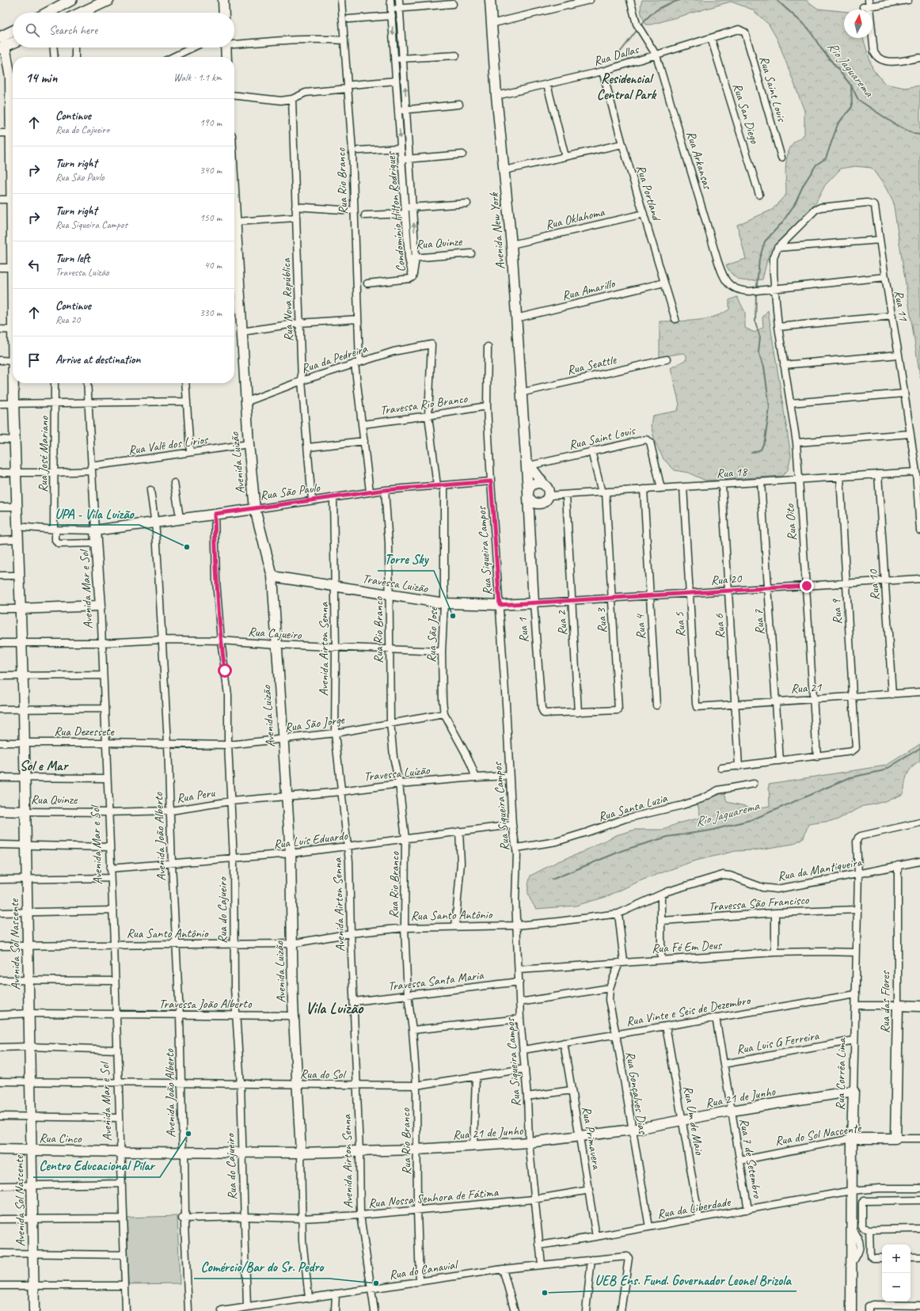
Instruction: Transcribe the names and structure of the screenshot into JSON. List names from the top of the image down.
{
  "streets": {
    "street": [
      "Rua Dallas",
      "Rua Saint Louis",
      "Rua San Diego",
      "Rua Arkansas",
      "Rua Rio Branco",
      "Rua Portland",
      "Condomínio Hilton Rodrigues",
      "Rua Oklahoma",
      "Avenida New York",
      "Rua Quinze",
      "Rua Amarillo",
      "Rua Nova República",
      "Rua 11",
      "Rua da Pedreira",
      "Rua Seattle",
      "Travessa Rio Branco",
      "Rua Valê dos Lírios",
      "Rua José Mariano",
      "Avenida Luizão",
      "Rua 18",
      "Rua São Paulo",
      "Rua Oito",
      "Rua Siqueira Campos",
      "Rua 20",
      "Travessa Luizão",
      "Rua 10",
      "Avenida Mar e Sol",
      "Rua 9",
      "Rua 3",
      "Rua 7",
      "Rua 2",
      "Rua 5",
      "Rua 6",
      "Rua 4",
      "Rua 1",
      "Rua Cajueiro",
      "Rua São José",
      "Avenida Airton Senna",
      "Rua 21",
      "Rua São Jorge",
      "Rua Dezessete",
      "Travessa Luízão",
      "Rua Peru",
      "Rua Santa Luzia",
      "Avenida João Alberto",
      "Rua Luís Eduardo",
      "Rua da Mantiqueira",
      "Travessa São Francisco",
      "Rua do Cajueiro",
      "Rua Santo Antônio",
      "Avenida Sol Nascente",
      "Rua Fé Em Deus",
      "Travessa Santa Maria",
      "Rua das Flores",
      "Travessa João Alberto",
      "Rua Vinte e Seis de Dezembro",
      "Rua Luis G Ferreira",
      "Rua do Sol",
      "Rua Corrêa Lima",
      "Rua Gonçalves Dias",
      "Rua 21 de Junho",
      "Rua Um de Maio",
      "Rua do Sol Nascente",
      "Rua Primavera",
      "Rua Cinco",
      "Rua 7 de Setembro",
      "Rua Nossa Senhora de Fátima",
      "Rua da Liberdade",
      "Rua do Canavial"
    ]
  },
  "crossings": [
    ["Rua Dallas", "Rua Saint Louis"],
    ["Rua Dallas", "Rua San Diego"],
    ["Rua Dallas", "Rua Arkansas"],
    ["Rua Dallas", "Rua Portland"],
    ["Rua Dallas", "Avenida New York"],
    ["Rua Saint Louis", "Avenida New York"],
    ["Rua Saint Louis", "Rua 18"],
    ["Rua Saint Louis", "Rua 3"],
    ["Rua Arkansas", "Rua 11"],
    ["Rua Arkansas", "Rua Oito"],
    ["Rua Rio Branco", "Rua da Pedreira"],
    ["Rua Rio Branco", "Travessa Rio Branco"],
    ["Rua Rio Branco", "Rua São Paulo"],
    ["Rua Rio Branco", "Travessa Luizão"],
    ["Rua Rio Branco", "Rua Cajueiro"],
    ["Rua Rio Branco", "Rua São Jorge"],
    ["Rua Rio Branco", "Travessa Luízão"],
    ["Rua Rio Branco", "Rua Luís Eduardo"],
    ["Rua Rio Branco", "Rua Santo Antônio"],
    ["Rua Rio Branco", "Travessa Santa Maria"],
    ["Rua Rio Branco", "Rua do Sol"],
    ["Rua Rio Branco", "Rua 21 de Junho"],
    ["Rua Rio Branco", "Rua Nossa Senhora de Fátima"],
    ["Rua Rio Branco", "Rua do Canavial"],
    ["Rua Portland", "Rua Oklahoma"],
    ["Rua Portland", "Rua Amarillo"],
    ["Condomínio Hilton Rodrigues", "Rua Quinze"],
    ["Rua Oklahoma", "Avenida New York"],
    ["Avenida New York", "Rua Amarillo"],
    ["Avenida New York", "Rua Seattle"],
    ["Avenida New York", "Rua 18"],
    ["Avenida New York", "Rua 1"],
    ["Rua Quinze", "Avenida Mar e Sol"],
    ["Rua Quinze", "Rua Peru"],
    ["Rua Quinze", "Avenida Sol Nascente"],
    ["Rua Nova República", "Rua da Pedreira"],
    ["Rua Nova República", "Rua São Paulo"],
    ["Rua 11", "Rua 18"],
    ["Rua 11", "Rua Oito"],
    ["Rua da Pedreira", "Avenida Luizão"],
    ["Rua da Pedreira", "Rua São José"],
    ["Travessa Rio Branco", "Rua Siqueira Campos"],
    ["Travessa Rio Branco", "Rua São José"],
    ["Rua Valê dos Lírios", "Rua José Mariano"],
    ["Rua Valê dos Lírios", "Avenida Luizão"],
    ["Rua Valê dos Lírios", "Avenida Mar e Sol"],
    ["Rua Valê dos Lírios", "Avenida Sol Nascente"],
    ["Rua José Mariano", "Rua São Paulo"],
    ["Rua José Mariano", "Avenida Mar e Sol"],
    ["Avenida Luizão", "Rua São Paulo"],
    ["Avenida Luizão", "Travessa Luizão"],
    ["Avenida Luizão", "Rua Cajueiro"],
    ["Avenida Luizão", "Rua São Jorge"],
    ["Avenida Luizão", "Travessa Luízão"],
    ["Avenida Luizão", "Rua Peru"],
    ["Avenida Luizão", "Rua Luís Eduardo"],
    ["Avenida Luizão", "Rua Santo Antônio"],
    ["Avenida Luizão", "Travessa João Alberto"],
    ["Avenida Luizão", "Rua do Sol"],
    ["Avenida Luizão", "Rua 21 de Junho"],
    ["Avenida Luizão", "Rua Nossa Senhora de Fátima"],
    ["Avenida Luizão", "Rua do Canavial"],
    ["Rua 18", "Rua Oito"],
    ["Rua 18", "Rua 10"],
    ["Rua 18", "Rua 9"],
    ["Rua 18", "Rua 3"],
    ["Rua 18", "Rua 7"],
    ["Rua 18", "Rua 2"],
    ["Rua 18", "Rua 5"],
    ["Rua 18", "Rua 6"],
    ["Rua 18", "Rua 4"],
    ["Rua 18", "Rua 1"],
    ["Rua São Paulo", "Rua Siqueira Campos"],
    ["Rua São Paulo", "Avenida Mar e Sol"],
    ["Rua São Paulo", "Rua São José"],
    ["Rua São Paulo", "Avenida Airton Senna"],
    ["Rua São Paulo", "Avenida João Alberto"],
    ["Rua São Paulo", "Rua do Cajueiro"],
    ["Rua São Paulo", "Avenida Sol Nascente"],
    ["Rua Oito", "Rua 20"],
    ["Rua Oito", "Rua 9"],
    ["Rua Oito", "Rua 21"],
    ["Rua Siqueira Campos", "Travessa Luizão"],
    ["Rua Siqueira Campos", "Travessa Luízão"],
    ["Rua Siqueira Campos", "Rua Santa Luzia"],
    ["Rua Siqueira Campos", "Rua Luís Eduardo"],
    ["Rua Siqueira Campos", "Rua Santo Antônio"],
    ["Rua Siqueira Campos", "Rua Fé Em Deus"],
    ["Rua Siqueira Campos", "Travessa Santa Maria"],
    ["Rua Siqueira Campos", "Rua Vinte e Seis de Dezembro"],
    ["Rua Siqueira Campos", "Rua do Sol"],
    ["Rua Siqueira Campos", "Rua 21 de Junho"],
    ["Rua Siqueira Campos", "Rua Nossa Senhora de Fátima"],
    ["Rua Siqueira Campos", "Rua da Liberdade"],
    ["Rua Siqueira Campos", "Rua do Canavial"],
    ["Rua 20", "Travessa Luizão"],
    ["Rua 20", "Rua 10"],
    ["Rua 20", "Rua 9"],
    ["Rua 20", "Rua 3"],
    ["Rua 20", "Rua 7"],
    ["Rua 20", "Rua 2"],
    ["Rua 20", "Rua 5"],
    ["Rua 20", "Rua 6"],
    ["Rua 20", "Rua 4"],
    ["Rua 20", "Rua 1"],
    ["Travessa Luizão", "Rua 1"],
    ["Travessa Luizão", "Rua São José"],
    ["Travessa Luizão", "Avenida Airton Senna"],
    ["Rua 10", "Rua 21"],
    ["Avenida Mar e Sol", "Rua Cajueiro"],
    ["Avenida Mar e Sol", "Rua Dezessete"],
    ["Avenida Mar e Sol", "Rua Peru"],
    ["Avenida Mar e Sol", "Rua Luís Eduardo"],
    ["Avenida Mar e Sol", "Rua Santo Antônio"],
    ["Avenida Mar e Sol", "Travessa João Alberto"],
    ["Avenida Mar e Sol", "Rua do Sol"],
    ["Avenida Mar e Sol", "Rua 21 de Junho"],
    ["Avenida Mar e Sol", "Rua Cinco"],
    ["Rua 9", "Rua 21"],
    ["Rua 3", "Rua 2"],
    ["Rua 3", "Rua 1"],
    ["Rua 7", "Rua 21"],
    ["Rua 2", "Rua 1"],
    ["Rua 5", "Rua 21"],
    ["Rua 6", "Rua 21"],
    ["Rua Cajueiro", "Rua São José"],
    ["Rua Cajueiro", "Avenida Airton Senna"],
    ["Rua Cajueiro", "Avenida João Alberto"],
    ["Rua Cajueiro", "Rua do Cajueiro"],
    ["Rua Cajueiro", "Avenida Sol Nascente"],
    ["Rua São José", "Rua São Jorge"],
    ["Rua São José", "Travessa Luízão"],
    ["Avenida Airton Senna", "Rua São Jorge"],
    ["Avenida Airton Senna", "Travessa Luízão"],
    ["Avenida Airton Senna", "Rua Luís Eduardo"],
    ["Avenida Airton Senna", "Rua Santo Antônio"],
    ["Avenida Airton Senna", "Travessa Santa Maria"],
    ["Avenida Airton Senna", "Rua do Sol"],
    ["Avenida Airton Senna", "Rua 21 de Junho"],
    ["Avenida Airton Senna", "Rua Nossa Senhora de Fátima"],
    ["Avenida Airton Senna", "Rua do Canavial"],
    ["Rua São Jorge", "Rua Dezessete"],
    ["Rua São Jorge", "Avenida João Alberto"],
    ["Rua São Jorge", "Rua do Cajueiro"],
    ["Rua Dezessete", "Avenida João Alberto"],
    ["Rua Dezessete", "Avenida Sol Nascente"],
    ["Travessa Luízão", "Rua Peru"],
    ["Rua Peru", "Avenida João Alberto"],
    ["Rua Peru", "Rua do Cajueiro"],
    ["Avenida João Alberto", "Rua Luís Eduardo"],
    ["Avenida João Alberto", "Rua Santo Antônio"],
    ["Avenida João Alberto", "Travessa João Alberto"],
    ["Avenida João Alberto", "Rua do Sol"],
    ["Avenida João Alberto", "Rua 21 de Junho"],
    ["Avenida João Alberto", "Rua Nossa Senhora de Fátima"],
    ["Rua Luís Eduardo", "Rua do Cajueiro"],
    ["Rua da Mantiqueira", "Rua Santo Antônio"],
    ["Rua da Mantiqueira", "Rua das Flores"],
    ["Rua da Mantiqueira", "Rua Corrêa Lima"],
    ["Travessa São Francisco", "Rua Corrêa Lima"],
    ["Rua do Cajueiro", "Rua Santo Antônio"],
    ["Rua do Cajueiro", "Travessa João Alberto"],
    ["Rua do Cajueiro", "Rua do Sol"],
    ["Rua do Cajueiro", "Rua 21 de Junho"],
    ["Rua do Cajueiro", "Rua Nossa Senhora de Fátima"],
    ["Rua do Cajueiro", "Rua do Canavial"],
    ["Rua Santo Antônio", "Avenida Sol Nascente"],
    ["Rua Santo Antônio", "Rua Gonçalves Dias"],
    ["Avenida Sol Nascente", "Rua do Sol"],
    ["Avenida Sol Nascente", "Rua Cinco"],
    ["Rua Fé Em Deus", "Rua Corrêa Lima"],
    ["Rua Fé Em Deus", "Rua Gonçalves Dias"],
    ["Rua das Flores", "Rua do Sol Nascente"],
    ["Rua Vinte e Seis de Dezembro", "Rua Corrêa Lima"],
    ["Rua Vinte e Seis de Dezembro", "Rua Gonçalves Dias"],
    ["Rua Vinte e Seis de Dezembro", "Rua Um de Maio"],
    ["Rua Vinte e Seis de Dezembro", "Rua Primavera"],
    ["Rua Vinte e Seis de Dezembro", "Rua 7 de Setembro"],
    ["Rua Luis G Ferreira", "Rua Corrêa Lima"],
    ["Rua Luis G Ferreira", "Rua 7 de Setembro"],
    ["Rua Corrêa Lima", "Rua 21 de Junho"],
    ["Rua Corrêa Lima", "Rua do Sol Nascente"],
    ["Rua Corrêa Lima", "Rua da Liberdade"],
    ["Rua Gonçalves Dias", "Rua 21 de Junho"],
    ["Rua Gonçalves Dias", "Rua da Liberdade"],
    ["Rua 21 de Junho", "Rua Um de Maio"],
    ["Rua 21 de Junho", "Rua Primavera"],
    ["Rua 21 de Junho", "Rua Cinco"],
    ["Rua 21 de Junho", "Rua 7 de Setembro"],
    ["Rua Um de Maio", "Rua da Liberdade"],
    ["Rua do Sol Nascente", "Rua 7 de Setembro"],
    ["Rua Primavera", "Rua Nossa Senhora de Fátima"],
    ["Rua Primavera", "Rua da Liberdade"],
    ["Rua 7 de Setembro", "Rua da Liberdade"]
  ],
  "districts": ["Residencial Central Park", "Sol e Mar", "Vila Luizão"],
  "water": ["Rio Jaguarema"],
  "places": [
    "UPA - Vila Luizão",
    "Torre Sky",
    "Centro Educacional Pilar",
    "Comércio/Bar do Sr. Pedro",
    "UEB Ens. Fund. Governador Leonel Brizola"
  ],
  "north": "top",
  "page": {
    "search": "Search here",
    "heading": ["14 min", "Walk · 1.1 km"],
    "list": [
      ["Continue", "Rua do Cajueiro", "190 m"],
      ["Turn right", "Rua São Paulo", "340 m"],
      ["Turn right", "Rua Siqueira Campos", "150 m"],
      ["Turn left", "Travessa Luizão", "40 m"],
      ["Continue", "Rua 20", "330 m"],
      "Arrive at destination"
    ],
    "map_buttons": ["+", "−"]
  }
}
